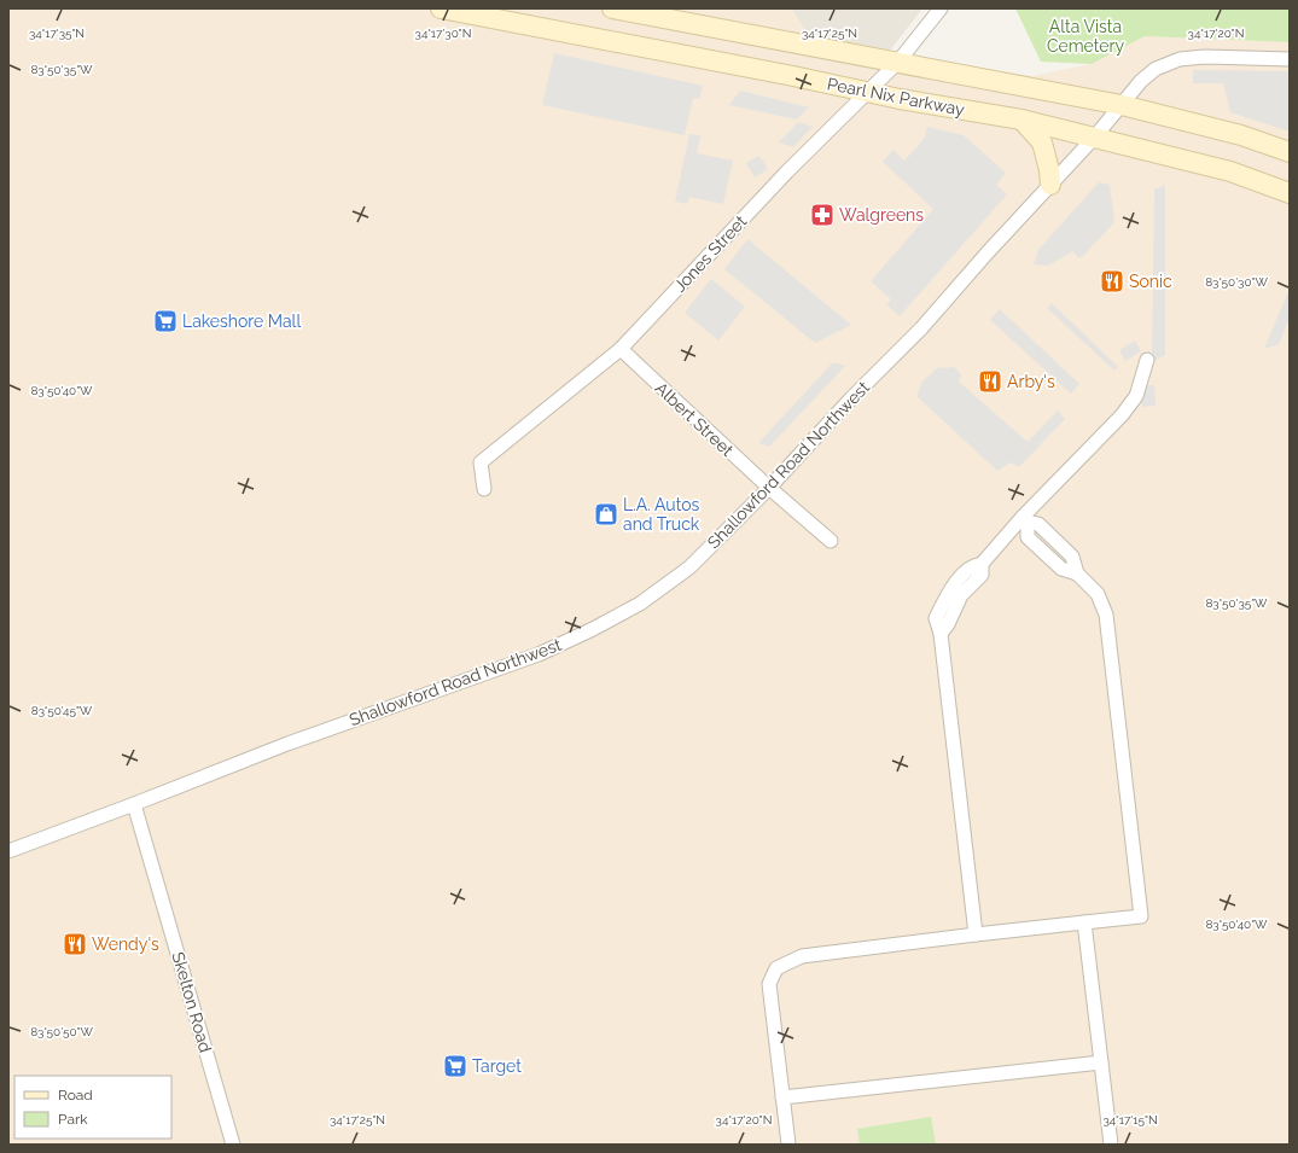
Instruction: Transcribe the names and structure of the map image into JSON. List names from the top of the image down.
{
  "streets": {
    "main road": ["Pearl Nix Parkway"],
    "street": [
      "Jones Street",
      "Albert Street",
      "Shallowford Road Northwest",
      "Skelton Road"
    ]
  },
  "crossings": [
    ["Pearl Nix Parkway", "Jones Street"],
    ["Pearl Nix Parkway", "Shallowford Road Northwest"],
    ["Jones Street", "Albert Street"],
    ["Albert Street", "Shallowford Road Northwest"],
    ["Shallowford Road Northwest", "Skelton Road"]
  ],
  "parks": ["Alta Vista Cemetery"],
  "places": {
    "pharmacy": ["Walgreens"],
    "restaurant": ["Sonic", "Arby's", "Wendy's"],
    "supermarket": ["Lakeshore Mall", "Target"],
    "shop": ["L.A. Autos and Truck"]
  },
  "legend": ["Road", "Park"],
  "coordinates": [
    "34°17'35\"N",
    "34°17'30\"N",
    "34°17'25\"N",
    "34°17'20\"N",
    "83°50'35\"W",
    "83°50'30\"W",
    "83°50'40\"W",
    "83°50'45\"W",
    "83°50'50\"W",
    "34°17'15\"N"
  ]
}
